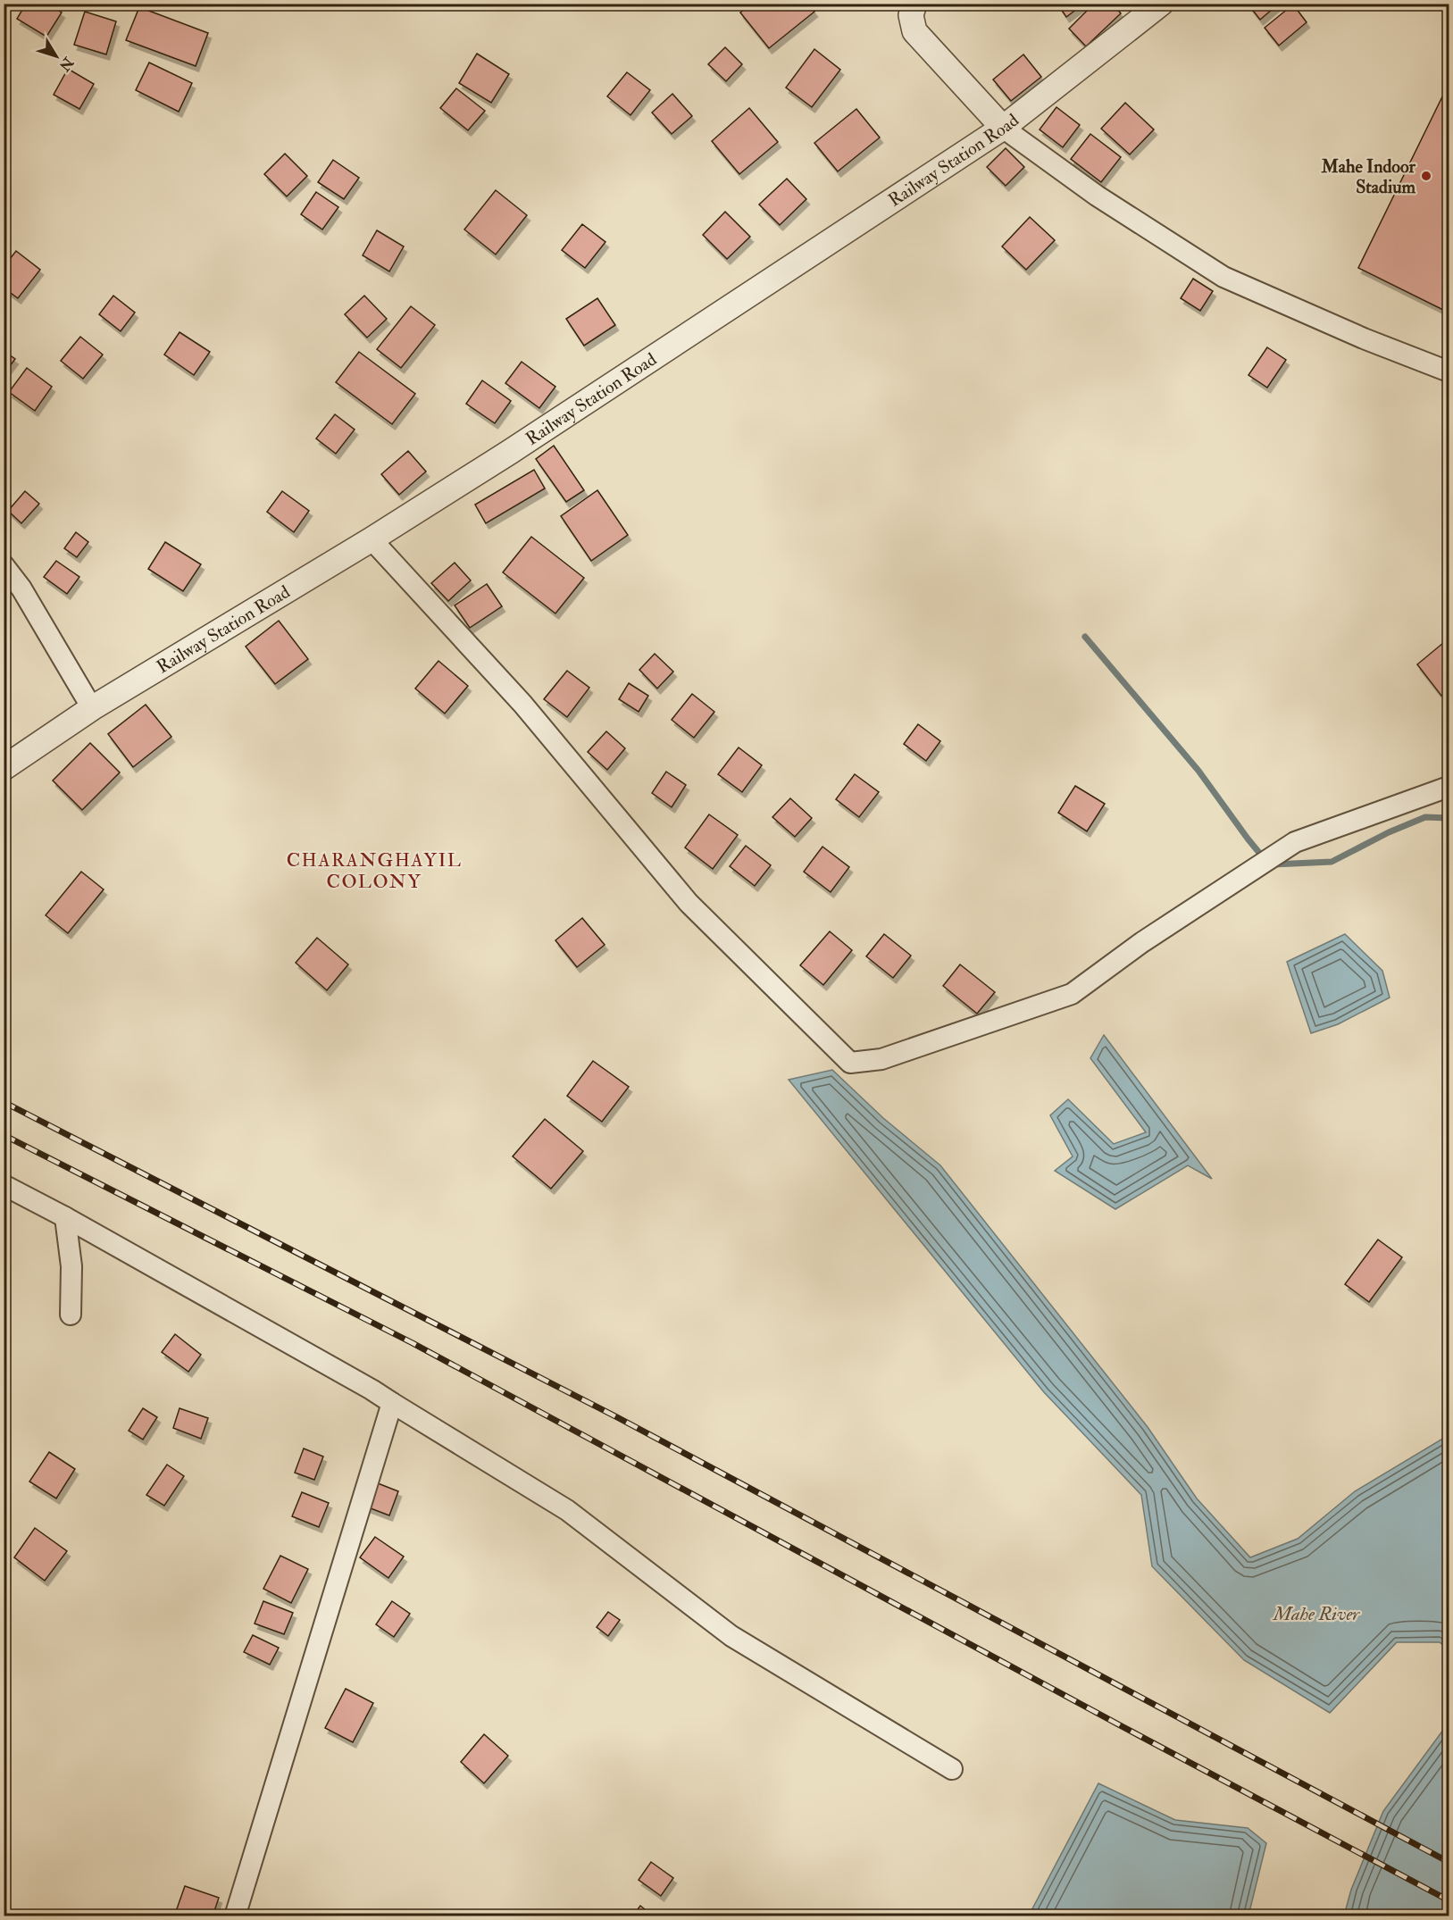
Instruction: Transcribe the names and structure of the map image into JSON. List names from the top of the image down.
{
  "streets": {
    "street": ["Railway Station Road"]
  },
  "districts": ["CHARANGHAYIL COLONY"],
  "water": ["Mahe River"],
  "places": ["Mahe Indoor Stadium"],
  "north": "bottom right"
}
